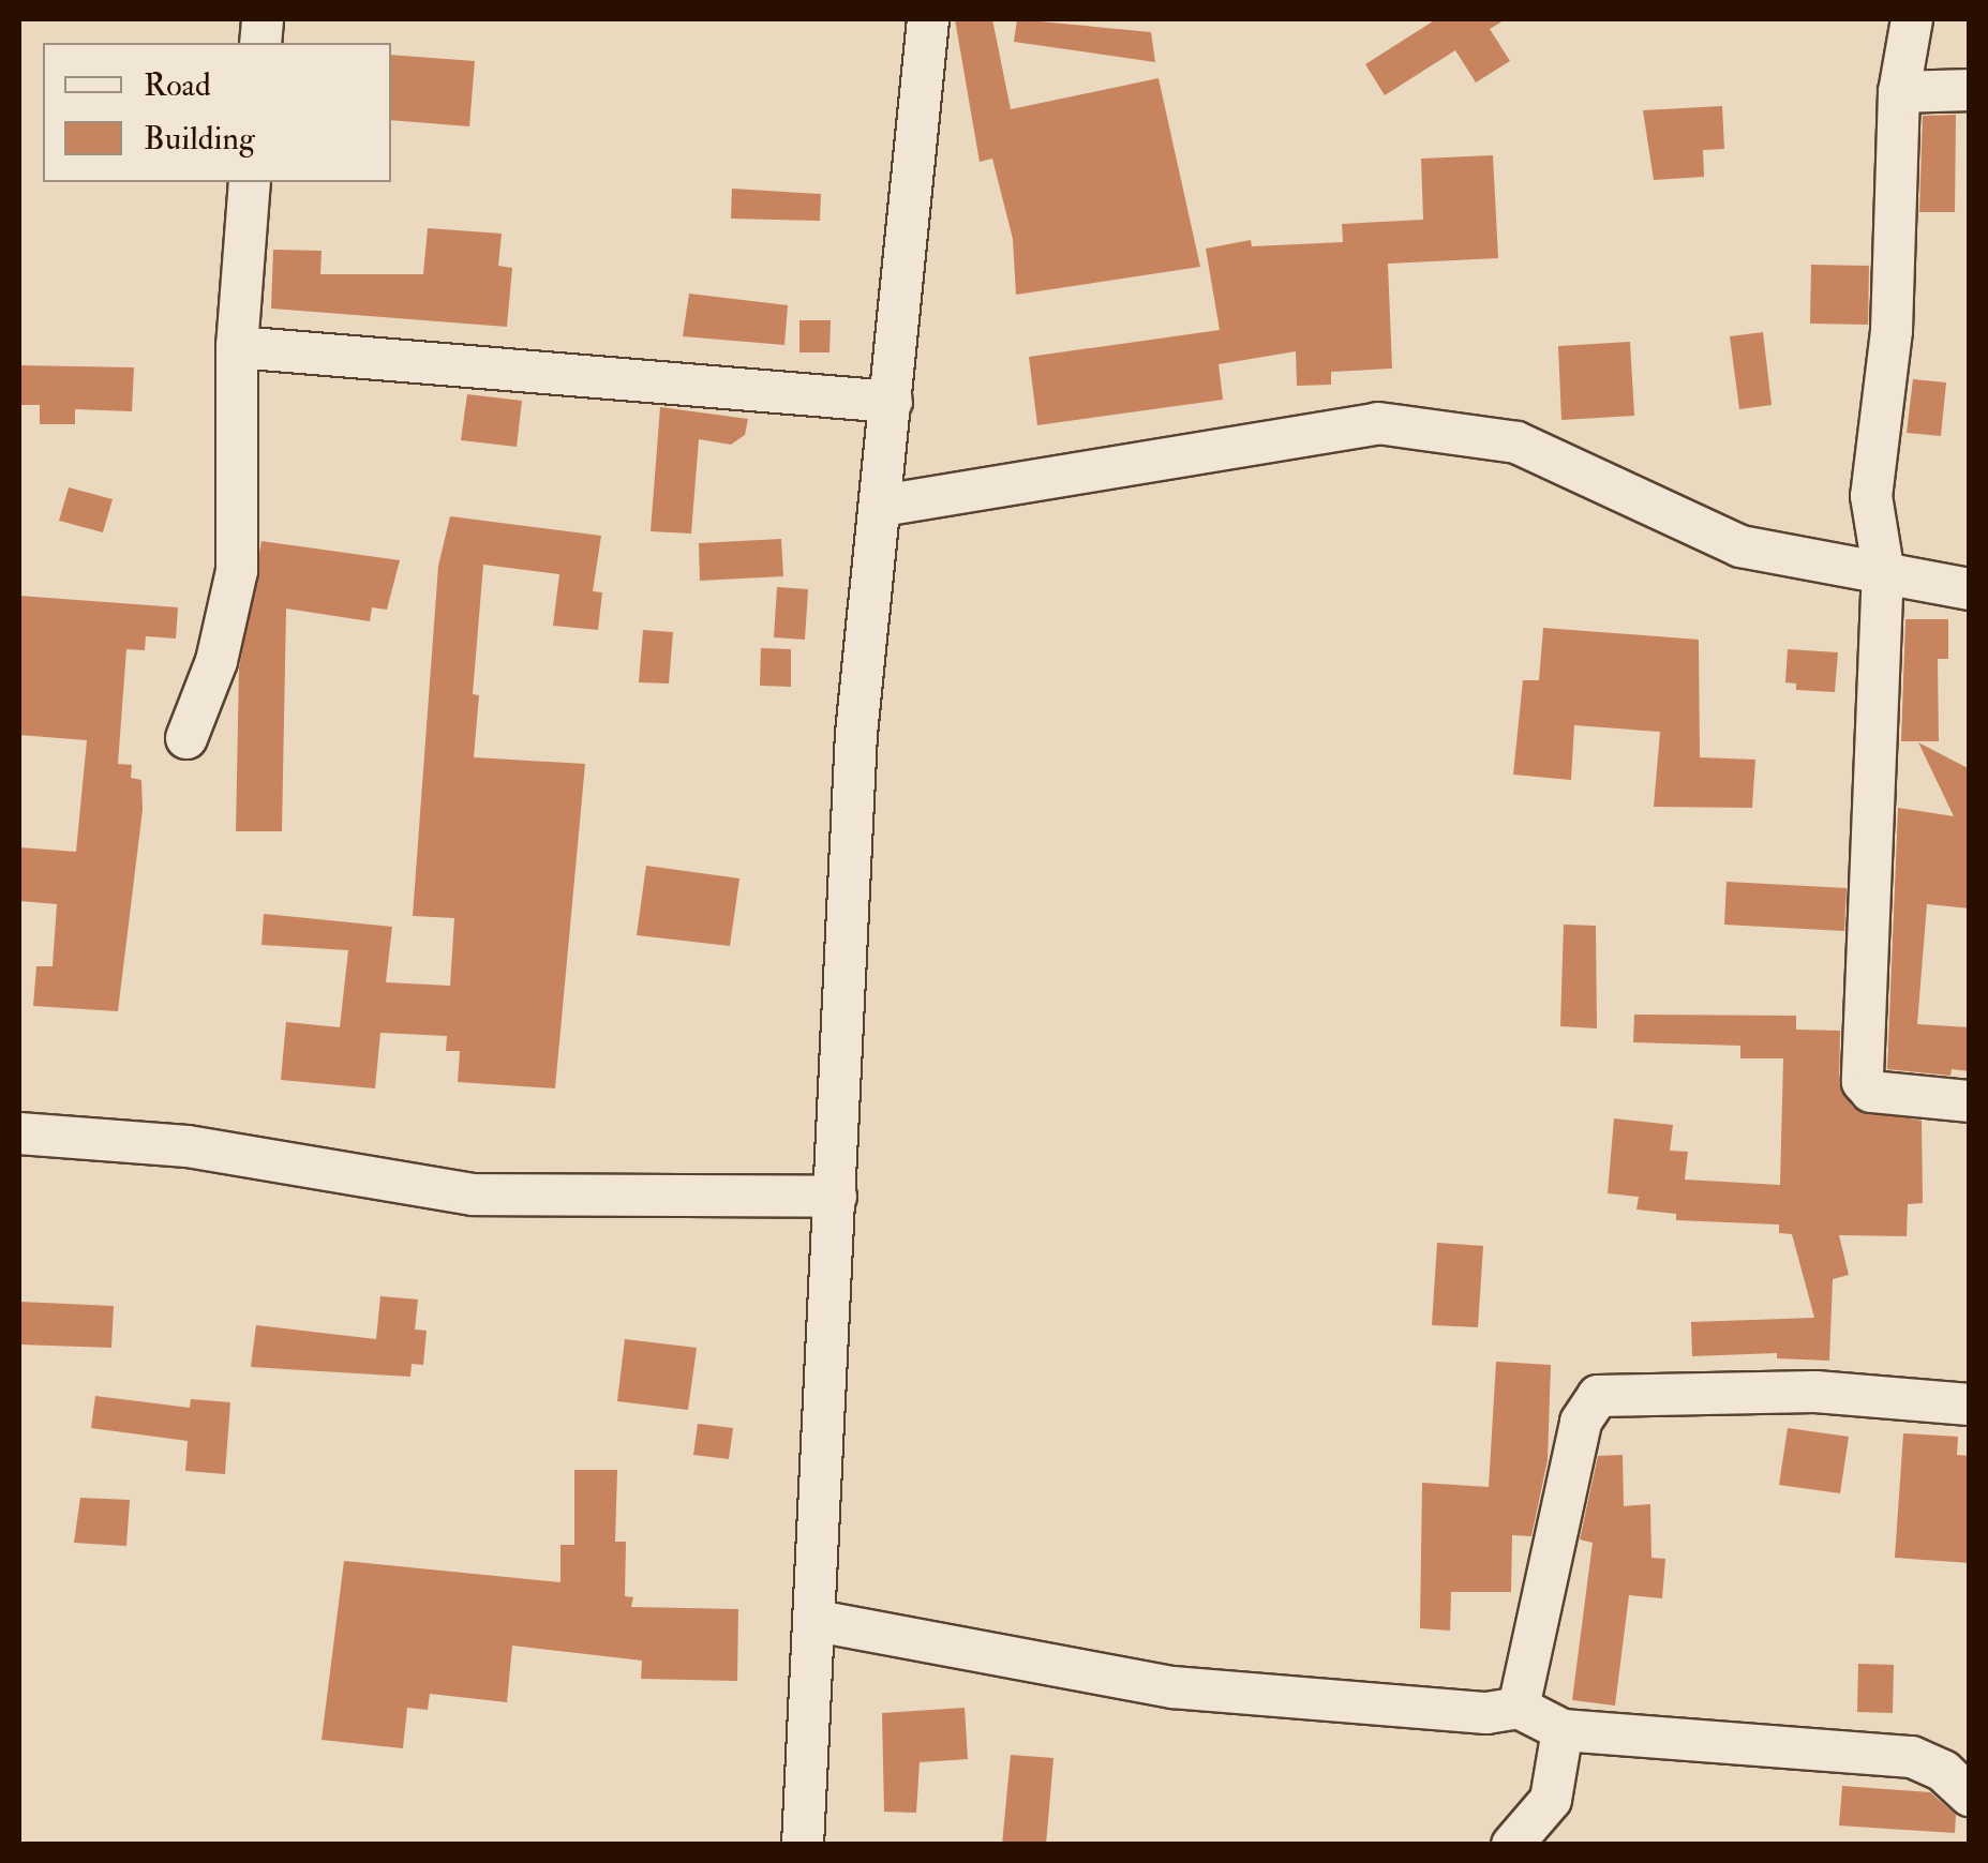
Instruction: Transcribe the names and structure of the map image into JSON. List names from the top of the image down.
{
  "legend": ["Road", "Building"]
}
